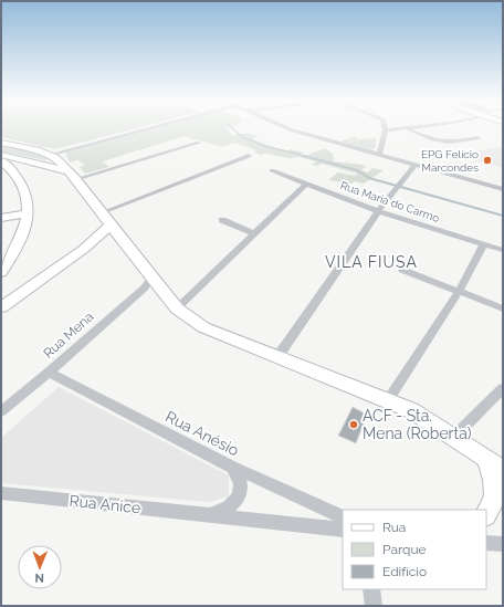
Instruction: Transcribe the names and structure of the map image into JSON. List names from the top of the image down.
{
  "streets": {
    "street": [
      "Rua Maria do Carmo",
      "Rua Mena",
      "Rua Anésio",
      "Rua Anice"
    ]
  },
  "crossings": [
    ["Rua Mena", "Rua Anésio"],
    ["Rua Anésio", "Rua Anice"]
  ],
  "districts": ["VILA FIUSA"],
  "places": ["EPG Felício Marcondes", "ACF - Sta. Mena (Roberta)"],
  "legend": ["Rua", "Parque", "Edifício"],
  "north": "bottom"
}
